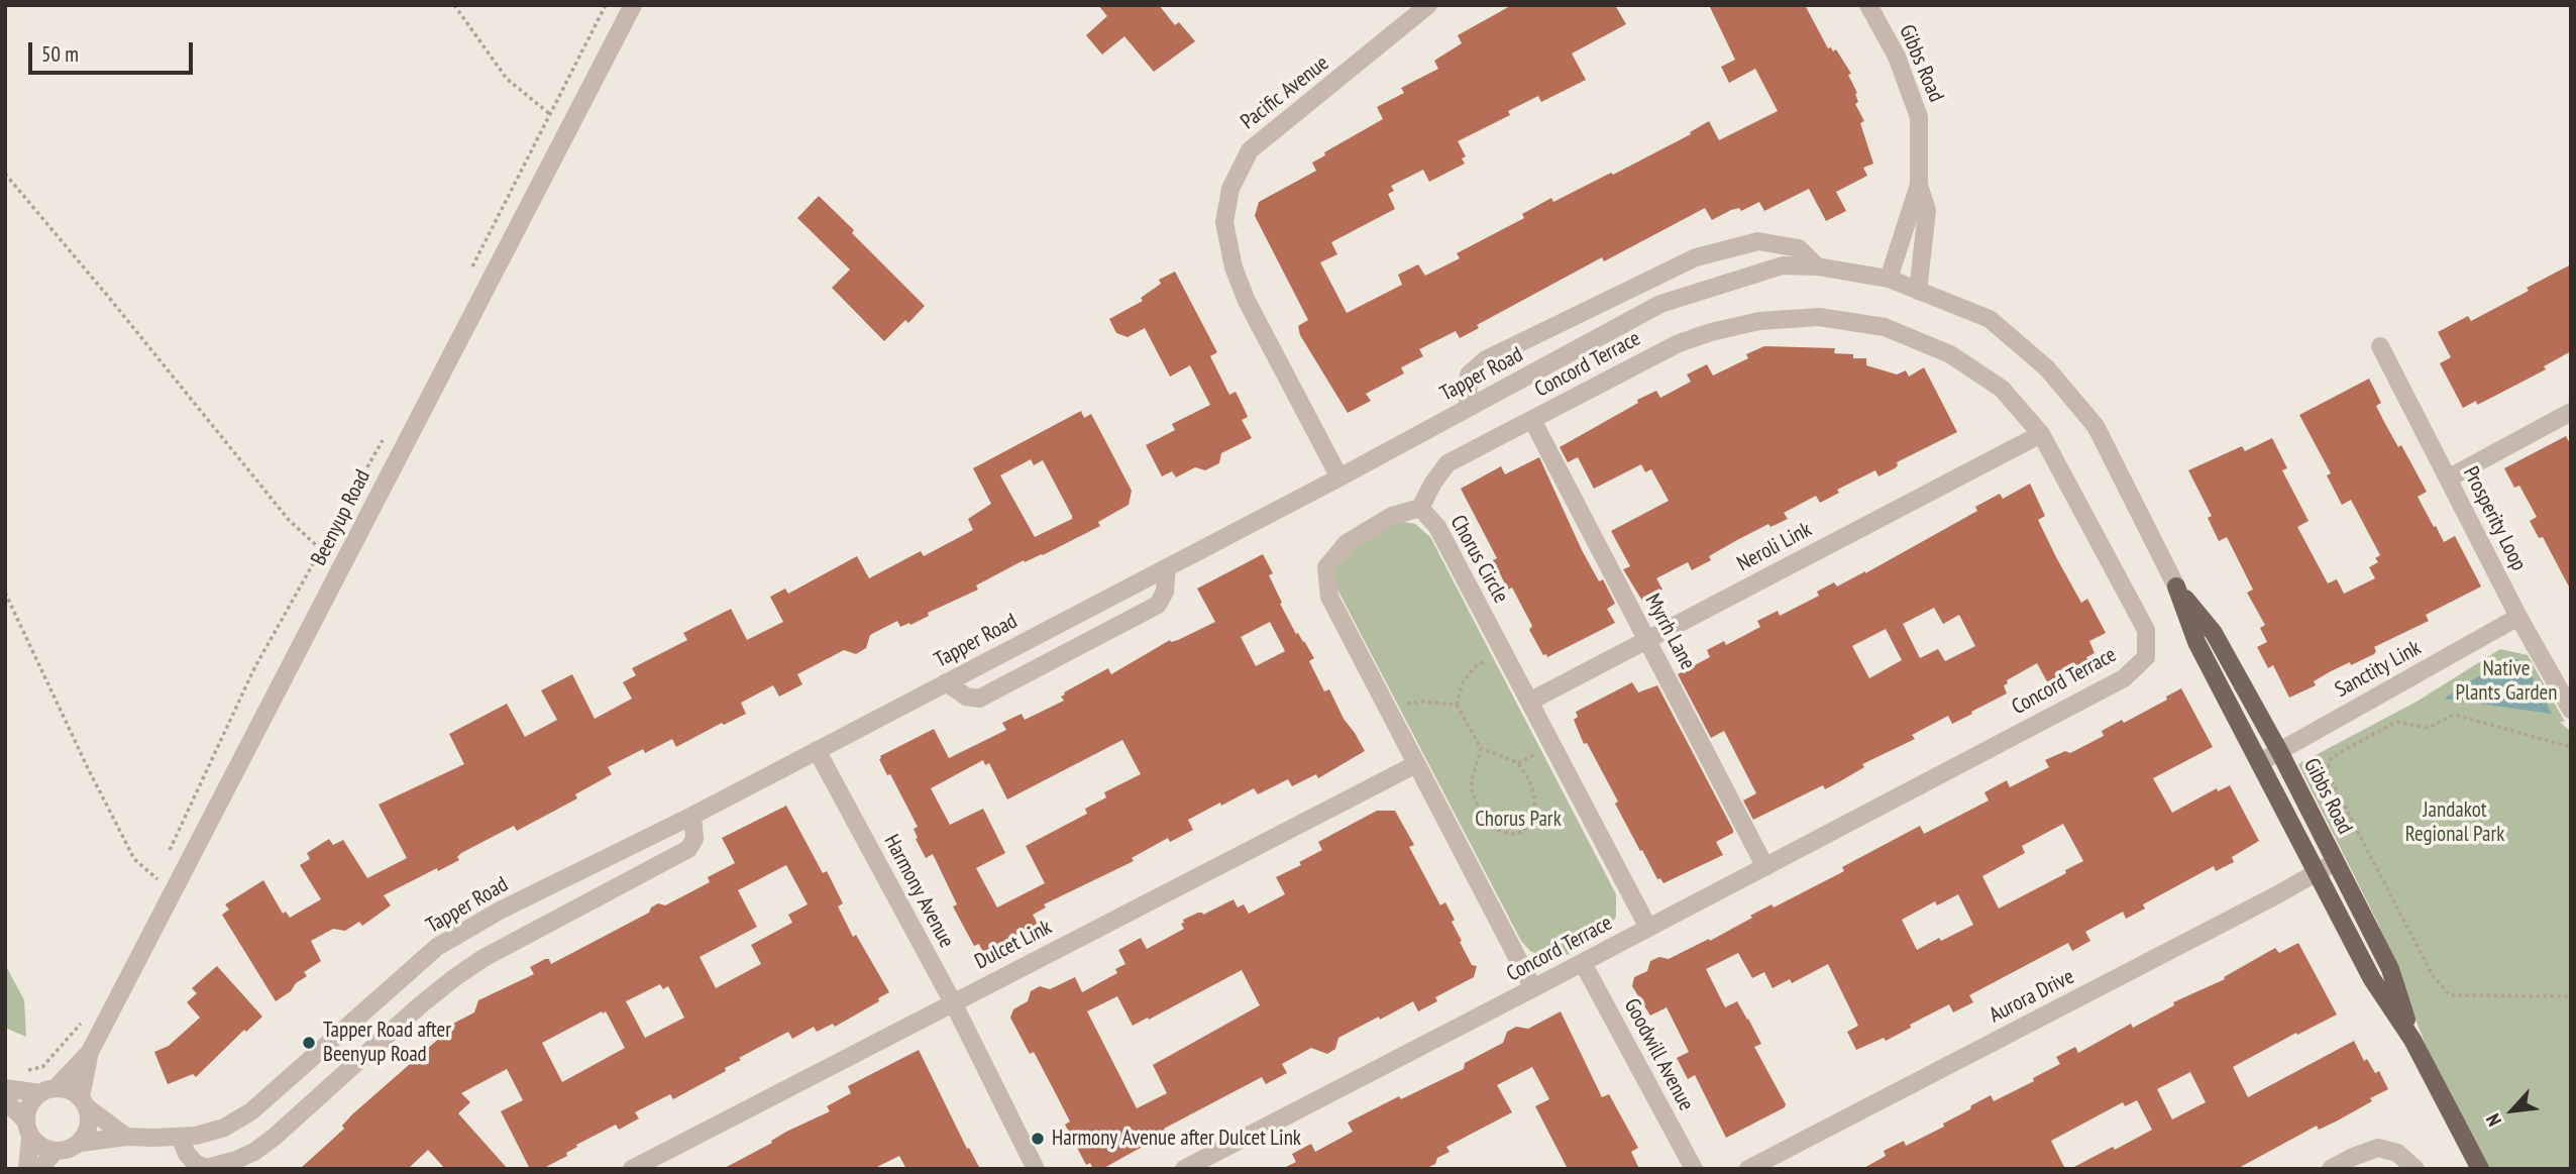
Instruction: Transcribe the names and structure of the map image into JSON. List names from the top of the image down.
{
  "streets": {
    "main road": ["Gibbs Road"],
    "street": [
      "Pacific Avenue",
      "Concord Terrace",
      "Tapper Road",
      "Beenyup Road",
      "Prosperity Loop",
      "Neroli Link",
      "Chorus Circle",
      "Myrrh Lane",
      "Sanctity Link",
      "Harmony Avenue",
      "Dulcet Link",
      "Aurora Drive",
      "Goodwill Avenue"
    ]
  },
  "crossings": [
    ["Gibbs Road", "Tapper Road"],
    ["Gibbs Road", "Sanctity Link"],
    ["Gibbs Road", "Aurora Drive"],
    ["Pacific Avenue", "Tapper Road"],
    ["Concord Terrace", "Neroli Link"],
    ["Concord Terrace", "Chorus Circle"],
    ["Concord Terrace", "Myrrh Lane"],
    ["Concord Terrace", "Goodwill Avenue"],
    ["Tapper Road", "Beenyup Road"],
    ["Tapper Road", "Harmony Avenue"],
    ["Prosperity Loop", "Sanctity Link"],
    ["Neroli Link", "Chorus Circle"],
    ["Neroli Link", "Myrrh Lane"],
    ["Chorus Circle", "Dulcet Link"],
    ["Harmony Avenue", "Dulcet Link"]
  ],
  "parks": ["Native Plants Garden", "Jandakot Regional Park", "Chorus Park"],
  "places": ["Tapper Road after Beenyup Road", "Harmony Avenue after Dulcet Link"],
  "scale_bar": "50 m",
  "north": "bottom left"
}
